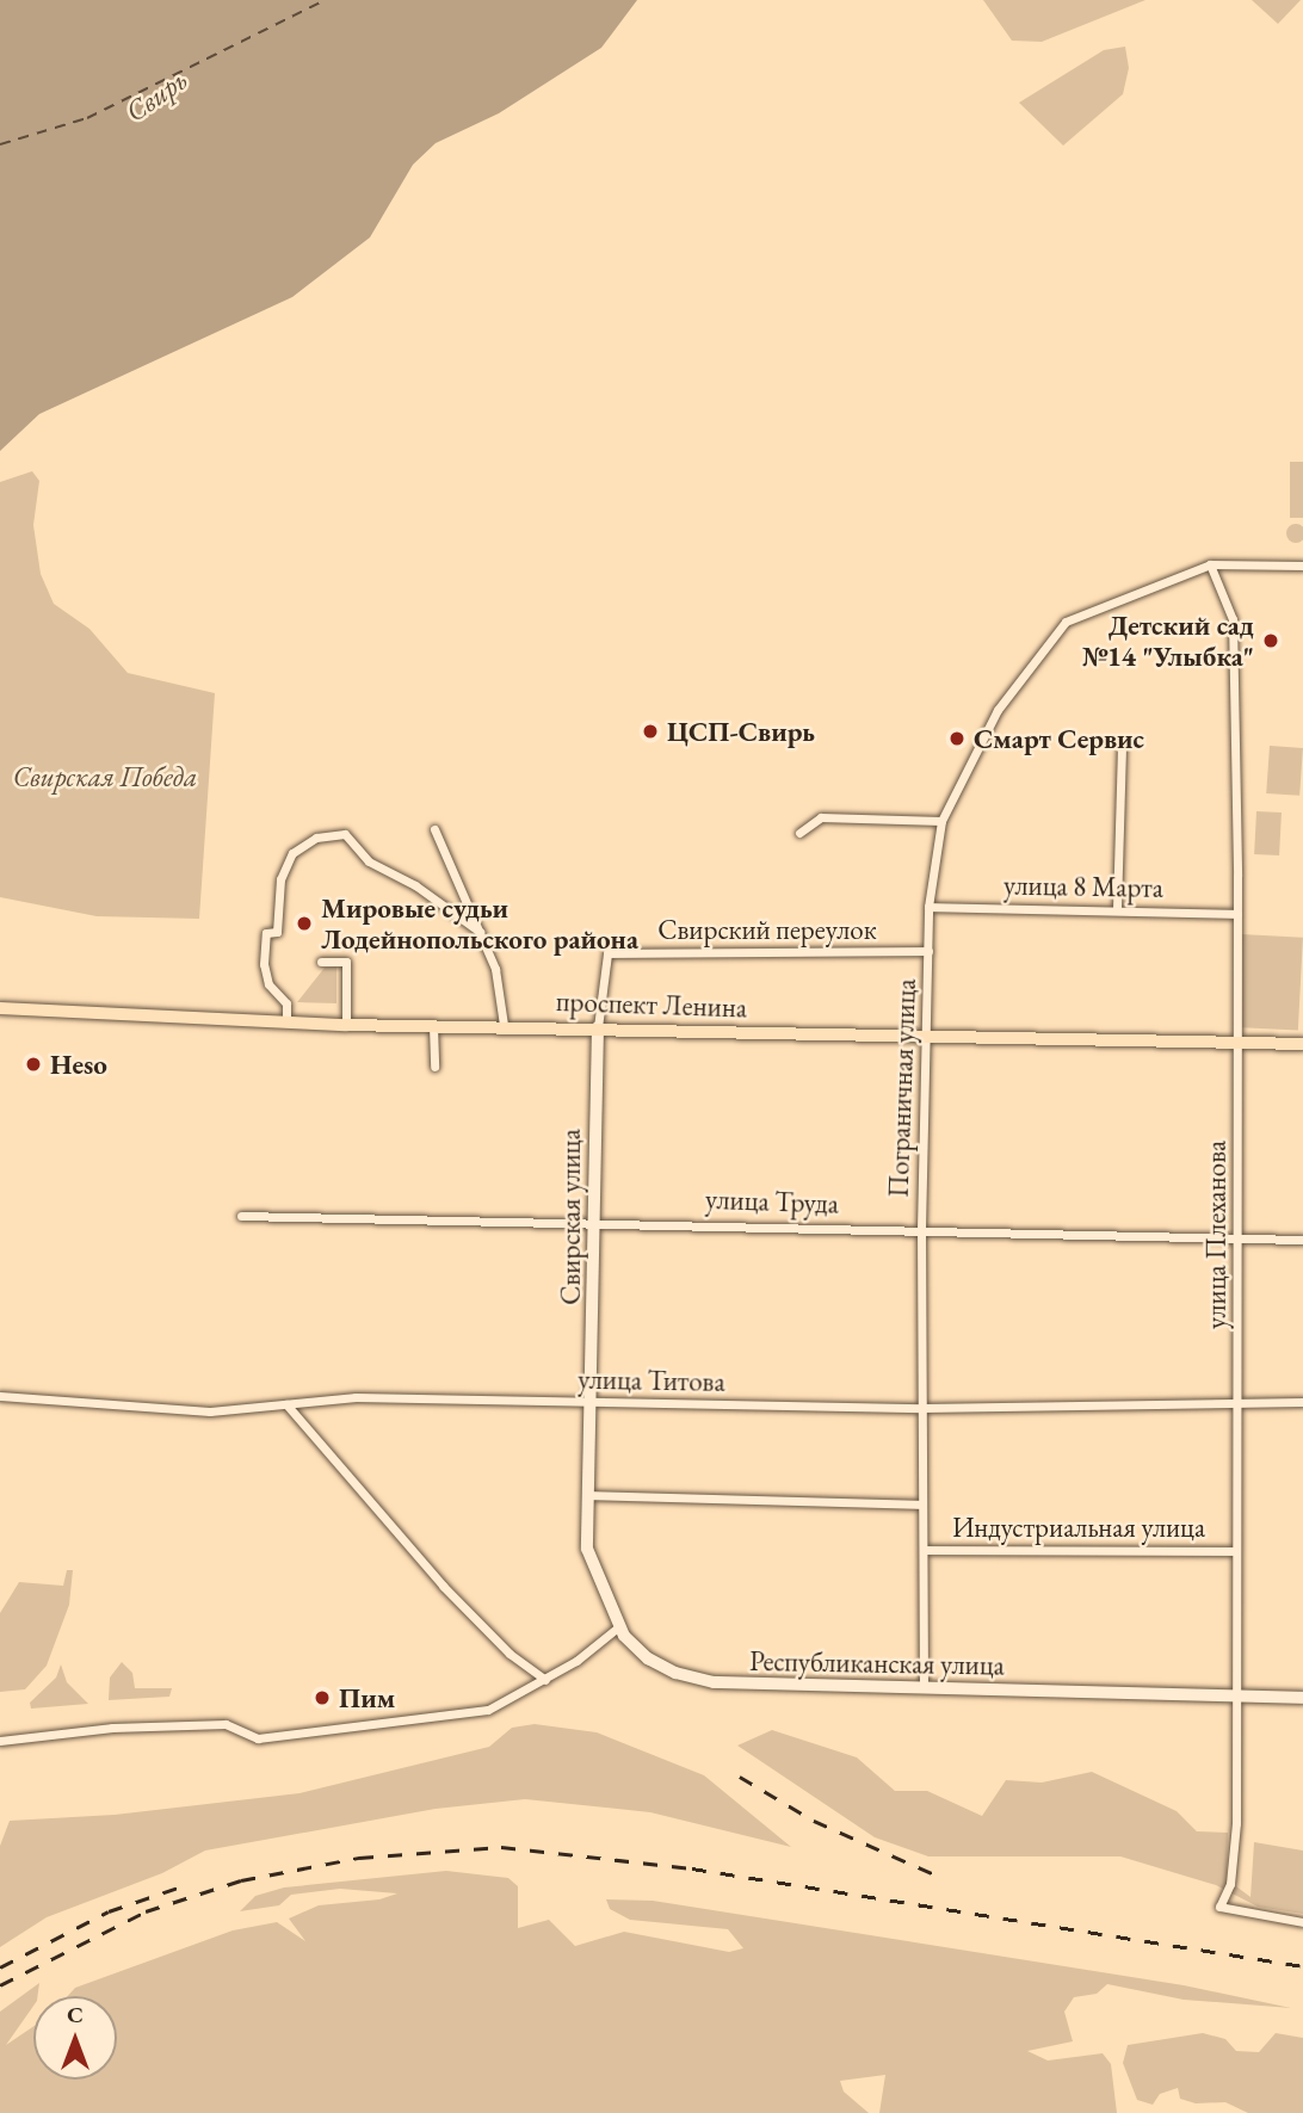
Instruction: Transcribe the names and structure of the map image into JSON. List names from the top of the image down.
{
  "streets": {
    "main road": ["проспект Ленина"],
    "street": [
      "улица 8 Марта",
      "Свирский переулок",
      "Пограничная улица",
      "улица Труда",
      "Свирская улица",
      "улица Плеханова",
      "улица Титова",
      "Индустриальная улица",
      "Республиканская улица"
    ]
  },
  "crossings": [
    ["улица 8 Марта", "Пограничная улица"],
    ["улица 8 Марта", "улица Плеханова"],
    ["Свирский переулок", "Пограничная улица"],
    ["Свирский переулок", "Свирская улица"],
    ["проспект Ленина", "Пограничная улица"],
    ["проспект Ленина", "Свирская улица"],
    ["проспект Ленина", "улица Плеханова"],
    ["Пограничная улица", "улица Труда"],
    ["Пограничная улица", "улица Плеханова"],
    ["Пограничная улица", "улица Титова"],
    ["Пограничная улица", "Индустриальная улица"],
    ["Пограничная улица", "Республиканская улица"],
    ["улица Труда", "Свирская улица"],
    ["улица Труда", "улица Плеханова"],
    ["Свирская улица", "улица Титова"],
    ["Свирская улица", "Республиканская улица"],
    ["улица Плеханова", "улица Титова"],
    ["улица Плеханова", "Индустриальная улица"],
    ["улица Плеханова", "Республиканская улица"]
  ],
  "water": ["Свирь"],
  "parks": ["Свирская Победа"],
  "places": [
    "Детский сад №14 \"Улыбка\"",
    "ЦСП-Свирь",
    "Смарт Сервис",
    "Мировые судьи Лодейнопольского района",
    "Heso",
    "Пим"
  ],
  "north": "top"
}
